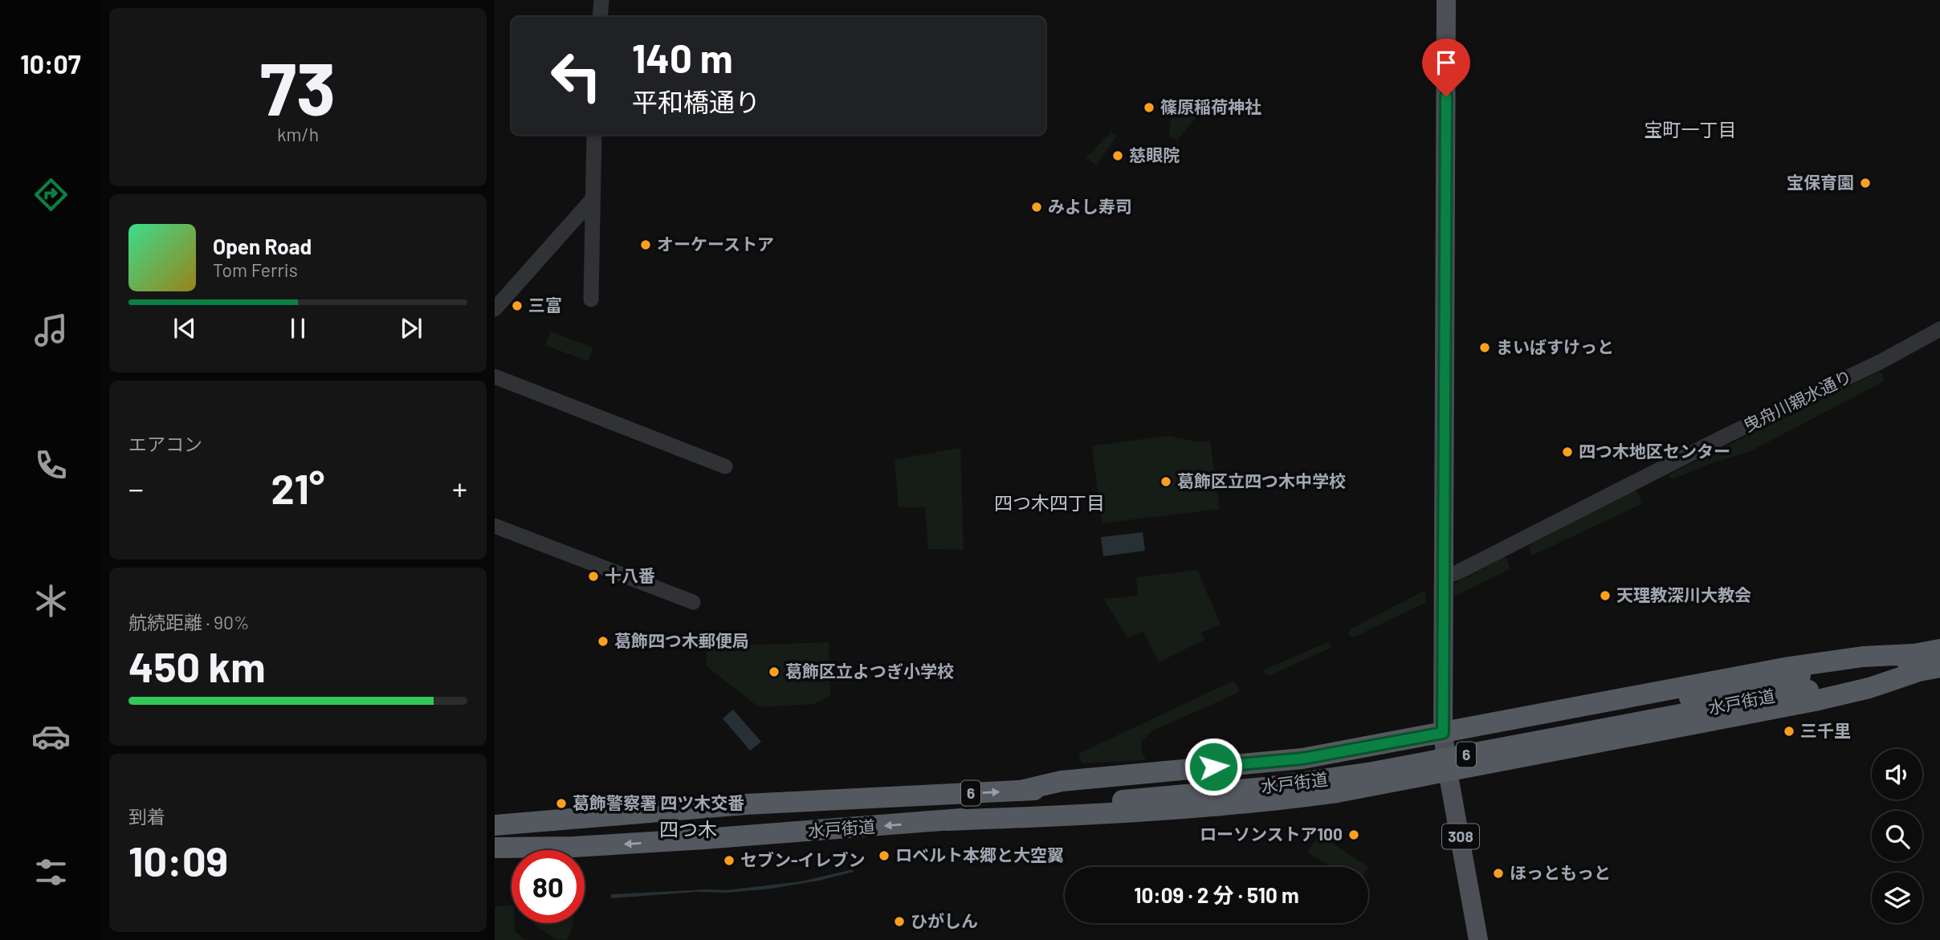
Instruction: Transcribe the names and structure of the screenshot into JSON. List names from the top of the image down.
{
  "streets": {
    "highway": ["水戸街道", "6"],
    "main road": ["308"],
    "street": ["曳舟川親水通り"]
  },
  "crossings": [
    ["曳舟川親水通り", "308"]
  ],
  "districts": ["宝町一丁目", "四つ木四丁目", "四つ木"],
  "places": [
    "篠原稲荷神社",
    "慈眼院",
    "宝保育園",
    "みよし寿司",
    "オーケーストア",
    "三富",
    "まいばすけっと",
    "四つ木地区センター",
    "葛飾区立四つ木中学校",
    "十八番",
    "天理教深川大教会",
    "葛飾四つ木郵便局",
    "葛飾区立よつぎ小学校",
    "三千里",
    "葛飾警察署 四ツ木交番",
    "ローソンストア100",
    "ロベルト本郷と大空翼",
    "セブン-イレブン",
    "ほっともっと",
    "ひがしん"
  ],
  "page": {
    "tabs": "10:07",
    "tile": [
      ["73", "km/h"],
      "エアコン",
      ["航続距離 · 90%", "450 km"],
      ["到着", "10:09"]
    ],
    "turn": ["140 m", "平和橋通り"],
    "song": ["Open Road", "Tom Ferris"],
    "heat": ["−", "21°", "+"],
    "limit": "80",
    "trip": "10:09 · 2 分 · 510 m"
  }
}
